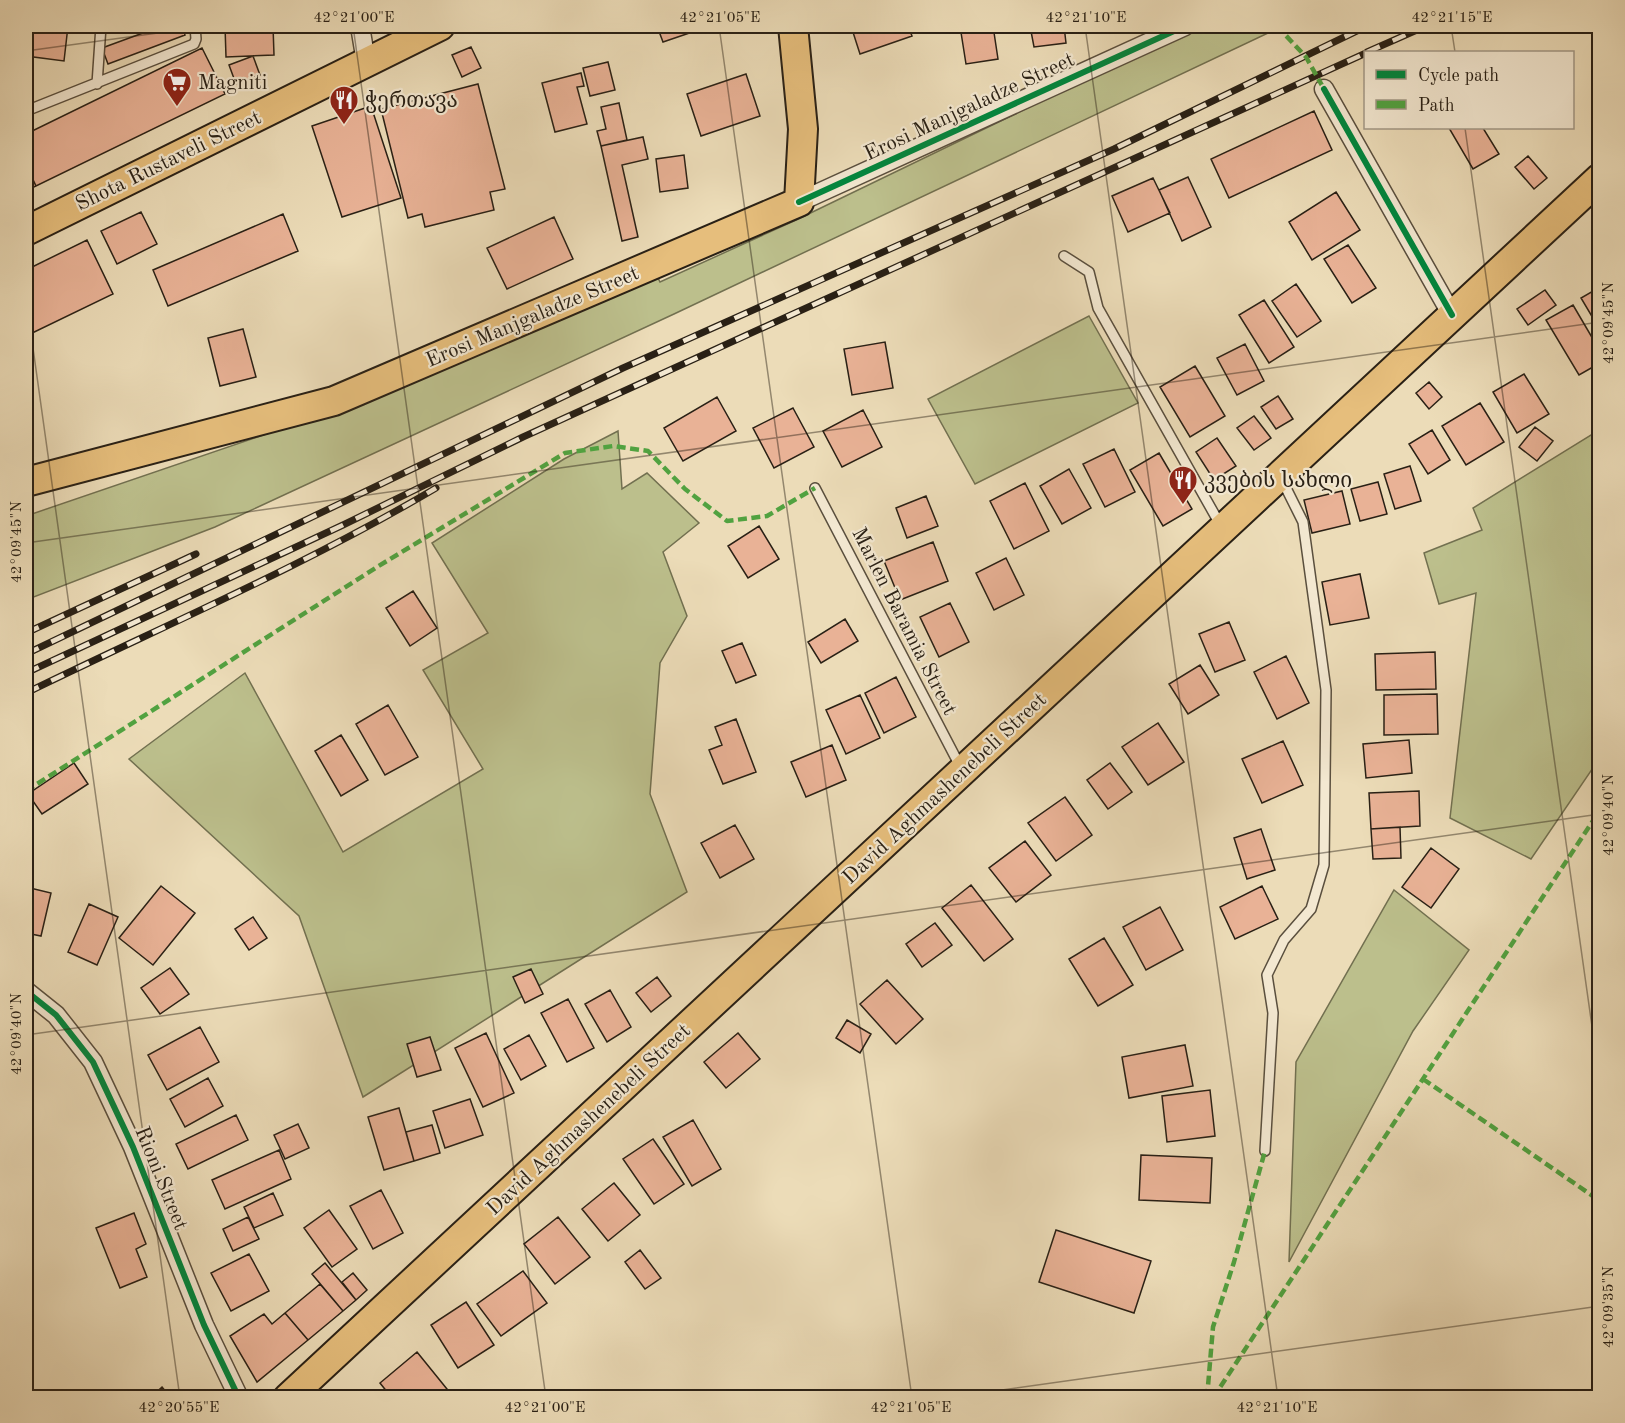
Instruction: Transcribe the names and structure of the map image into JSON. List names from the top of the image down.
{
  "streets": {
    "main road": ["Erosi Manjgaladze Street", "Shota Rustaveli Street", "David Aghmashenebeli Street"],
    "street": ["Rioni Street"],
    "lane": ["Marlen Baramia Street"]
  },
  "crossings": [
    ["Marlen Baramia Street", "David Aghmashenebeli Street"]
  ],
  "places": {
    "supermarket": ["Magniti"],
    "restaurant": ["ჭერთავა", "კვების სახლი"]
  },
  "legend": ["Cycle path", "Path"],
  "coordinates": [
    "42°21'00\"E",
    "42°21'05\"E",
    "42°21'10\"E",
    "42°21'15\"E",
    "42°09'45\"N",
    "42°09'40\"N",
    "42°09'35\"N",
    "42°20'55\"E"
  ]
}
